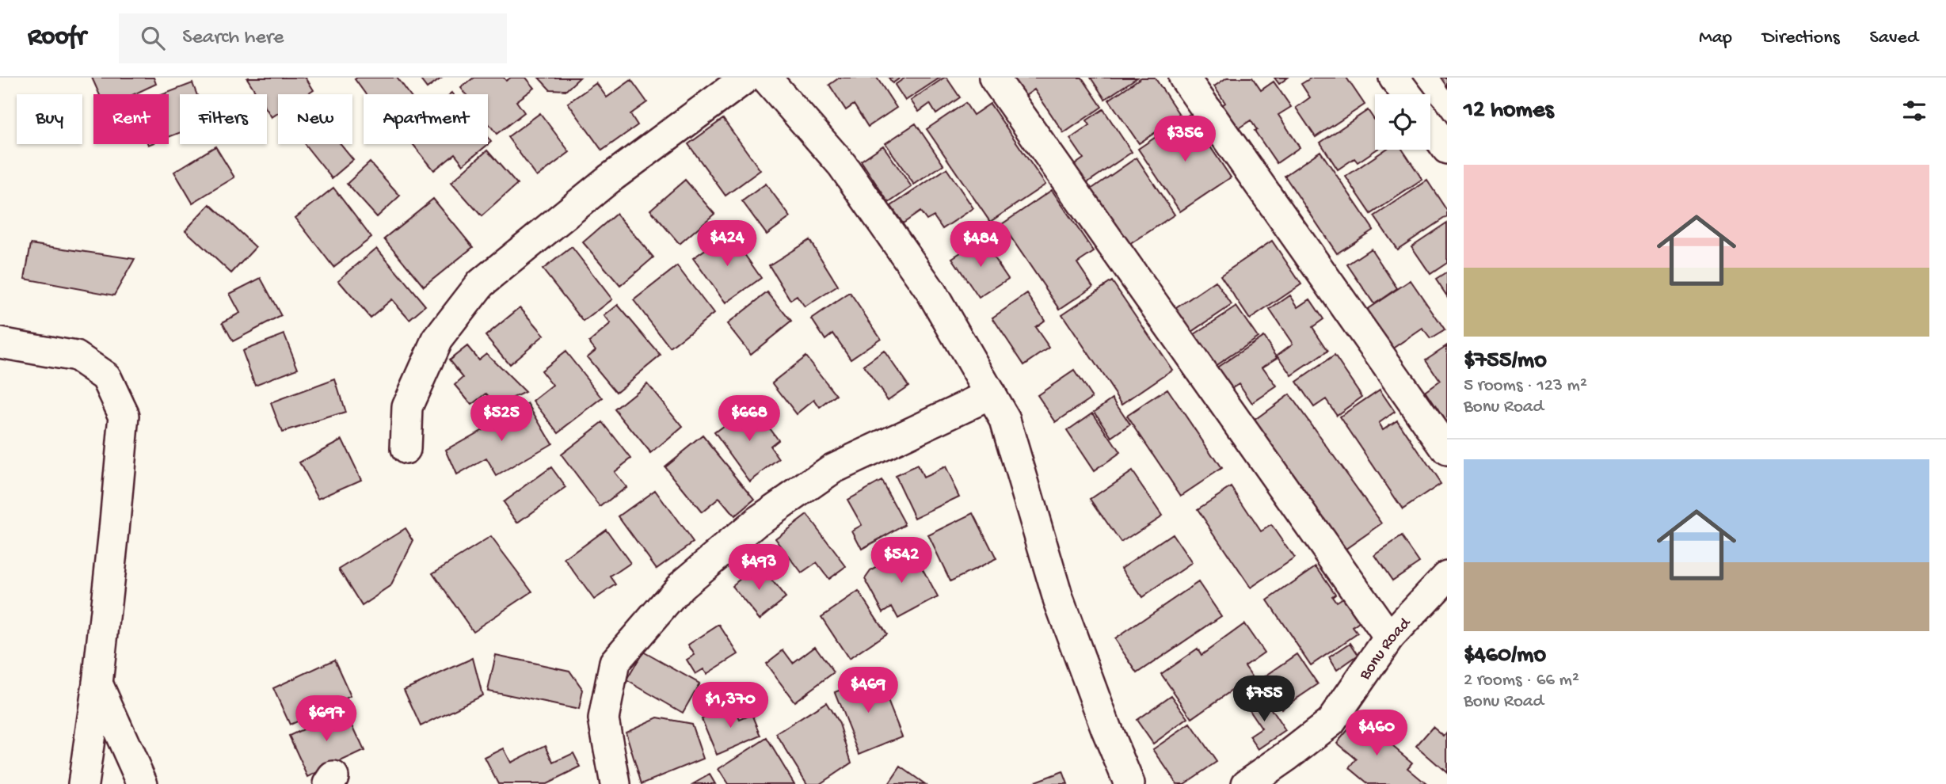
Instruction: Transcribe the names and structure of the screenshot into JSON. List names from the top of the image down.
{
  "streets": {
    "street": ["Bonu Road"]
  },
  "page": {
    "header": "Roofr",
    "search": "Search here",
    "nav": ["Map", "Directions", "Saved"],
    "heading": "12 homes",
    "chip": [
      "Buy",
      "Rent",
      "Filters",
      "New",
      "Apartment"
    ],
    "price": [
      "$356",
      "$424",
      "$484",
      "$525",
      "$668",
      "$542",
      "$493",
      "$469",
      "$755",
      "$1,370",
      "$697",
      "$460"
    ],
    "list": [
      {
        "name": "$755/mo",
        "note": "5 rooms · 123 m² · Bonu Road"
      },
      {
        "name": "$460/mo",
        "note": "2 rooms · 66 m² · Bonu Road"
      }
    ]
  }
}
